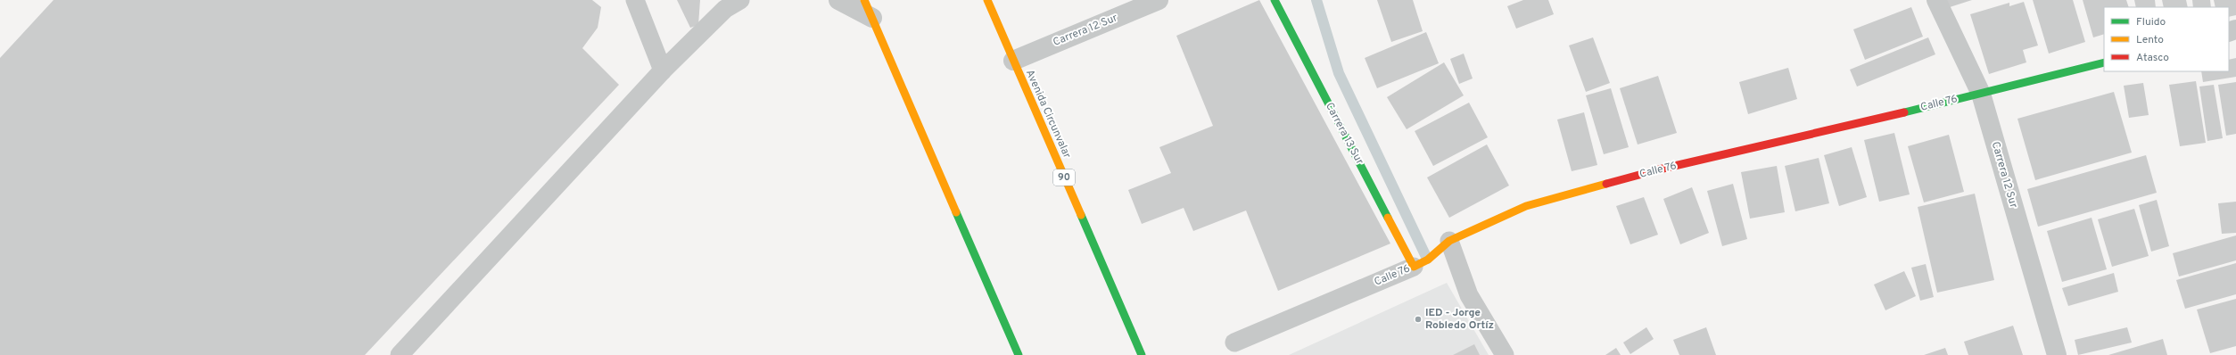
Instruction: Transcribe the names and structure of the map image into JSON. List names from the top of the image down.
{
  "streets": {
    "main road": [
      "Calle 76",
      "Avenida Circunvalar",
      "Carrera 13 Sur",
      "90"
    ],
    "street": ["Carrera 12 Sur"]
  },
  "crossings": [
    ["Carrera 12 Sur", "Calle 76"],
    ["Carrera 12 Sur", "Avenida Circunvalar"],
    ["Calle 76", "Carrera 13 Sur"]
  ],
  "places": ["IED - Jorge Robledo Ortíz"],
  "legend": ["Fluido", "Lento", "Atasco"]
}
